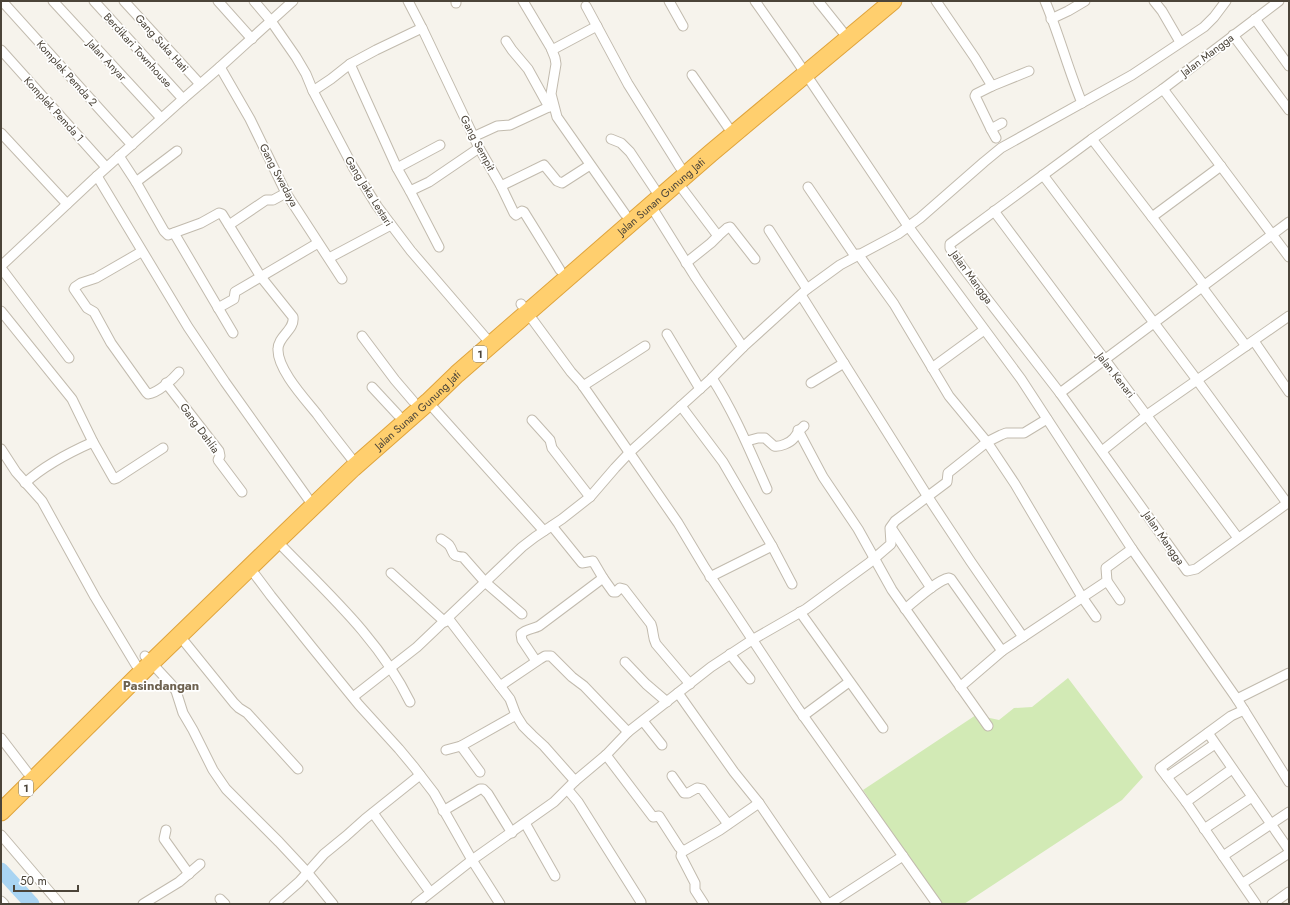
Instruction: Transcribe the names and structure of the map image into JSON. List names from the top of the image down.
{
  "streets": {
    "highway": ["Jalan Sunan Gunung Jati", "1"],
    "street": [
      "Gang Suka Hati",
      "Berdikari Townhouse",
      "Jalan Mangga",
      "Jalan Anyar",
      "Komplek Pemda 2",
      "Komplek Pemda 1",
      "Gang Sempit",
      "Gang Swadaya",
      "Gang Jaka Lestari",
      "Jalan Kenari",
      "Gang Dahlia"
    ]
  },
  "crossings": [
    ["Jalan Mangga", "Jalan Kenari"],
    ["Gang Sempit", "1"],
    ["Gang Jaka Lestari", "1"],
    ["Jalan Sunan Gunung Jati", "1"]
  ],
  "districts": ["Pasindangan"],
  "scale_bar": "50 m"
}
